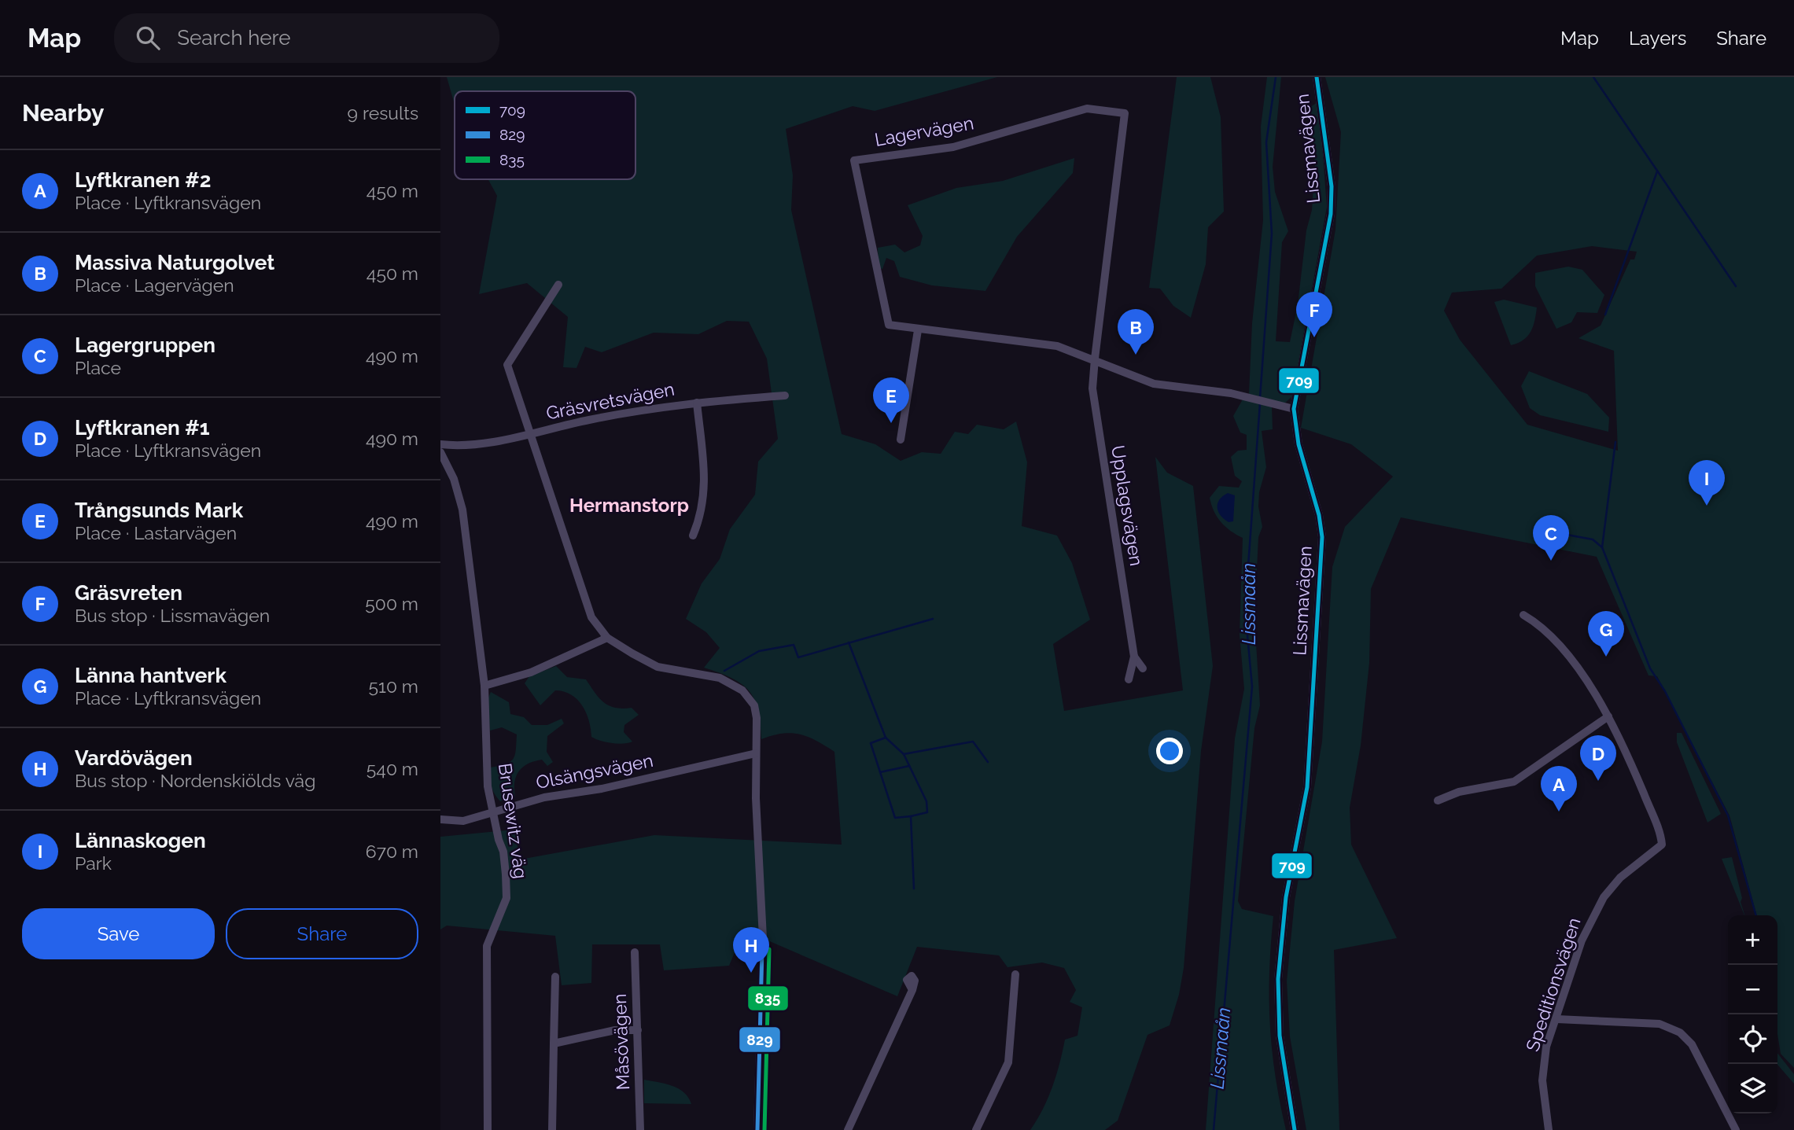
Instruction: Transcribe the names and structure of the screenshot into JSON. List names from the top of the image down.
{
  "streets": {
    "street": [
      "Lagervägen",
      "Lissmavägen",
      "Gräsvretsvägen",
      "Upplagsvägen",
      "Olsängsvägen",
      "Brusewitz väg",
      "Speditionsvägen",
      "Måsövägen"
    ]
  },
  "crossings": [
    ["Lagervägen", "Lissmavägen"],
    ["Lagervägen", "Upplagsvägen"],
    ["Olsängsvägen", "Brusewitz väg"]
  ],
  "districts": ["Hermanstorp"],
  "water": ["Lissmaån"],
  "lines": ["transit line 709", "transit line 829", "transit line 835"],
  "legend": ["709", "829", "835"],
  "page": {
    "header": "Map",
    "search": "Search here",
    "nav": ["Map", "Layers", "Share"],
    "heading": ["Nearby", "9 results"],
    "list": [
      {
        "mark": "A",
        "name": "Lyftkranen #2",
        "note": "Place · Lyftkransvägen",
        "value": "450 m"
      },
      {
        "mark": "B",
        "name": "Massiva Naturgolvet",
        "note": "Place · Lagervägen",
        "value": "450 m"
      },
      {
        "mark": "C",
        "name": "Lagergruppen",
        "note": "Place",
        "value": "490 m"
      },
      {
        "mark": "D",
        "name": "Lyftkranen #1",
        "note": "Place · Lyftkransvägen",
        "value": "490 m"
      },
      {
        "mark": "E",
        "name": "Trångsunds Mark",
        "note": "Place · Lastarvägen",
        "value": "490 m"
      },
      {
        "mark": "F",
        "name": "Gräsvreten",
        "note": "Bus stop · Lissmavägen",
        "value": "500 m"
      },
      {
        "mark": "G",
        "name": "Länna hantverk",
        "note": "Place · Lyftkransvägen",
        "value": "510 m"
      },
      {
        "mark": "H",
        "name": "Vardövägen",
        "note": "Bus stop · Nordenskiölds väg",
        "value": "540 m"
      },
      {
        "mark": "I",
        "name": "Lännaskogen",
        "note": "Park",
        "value": "670 m"
      }
    ],
    "pins": [
      "F",
      "B",
      "E",
      "I",
      "C",
      "G",
      "D",
      "A",
      "H"
    ],
    "buttons": ["Save", "Share"],
    "map_buttons": ["+", "−"]
  }
}
